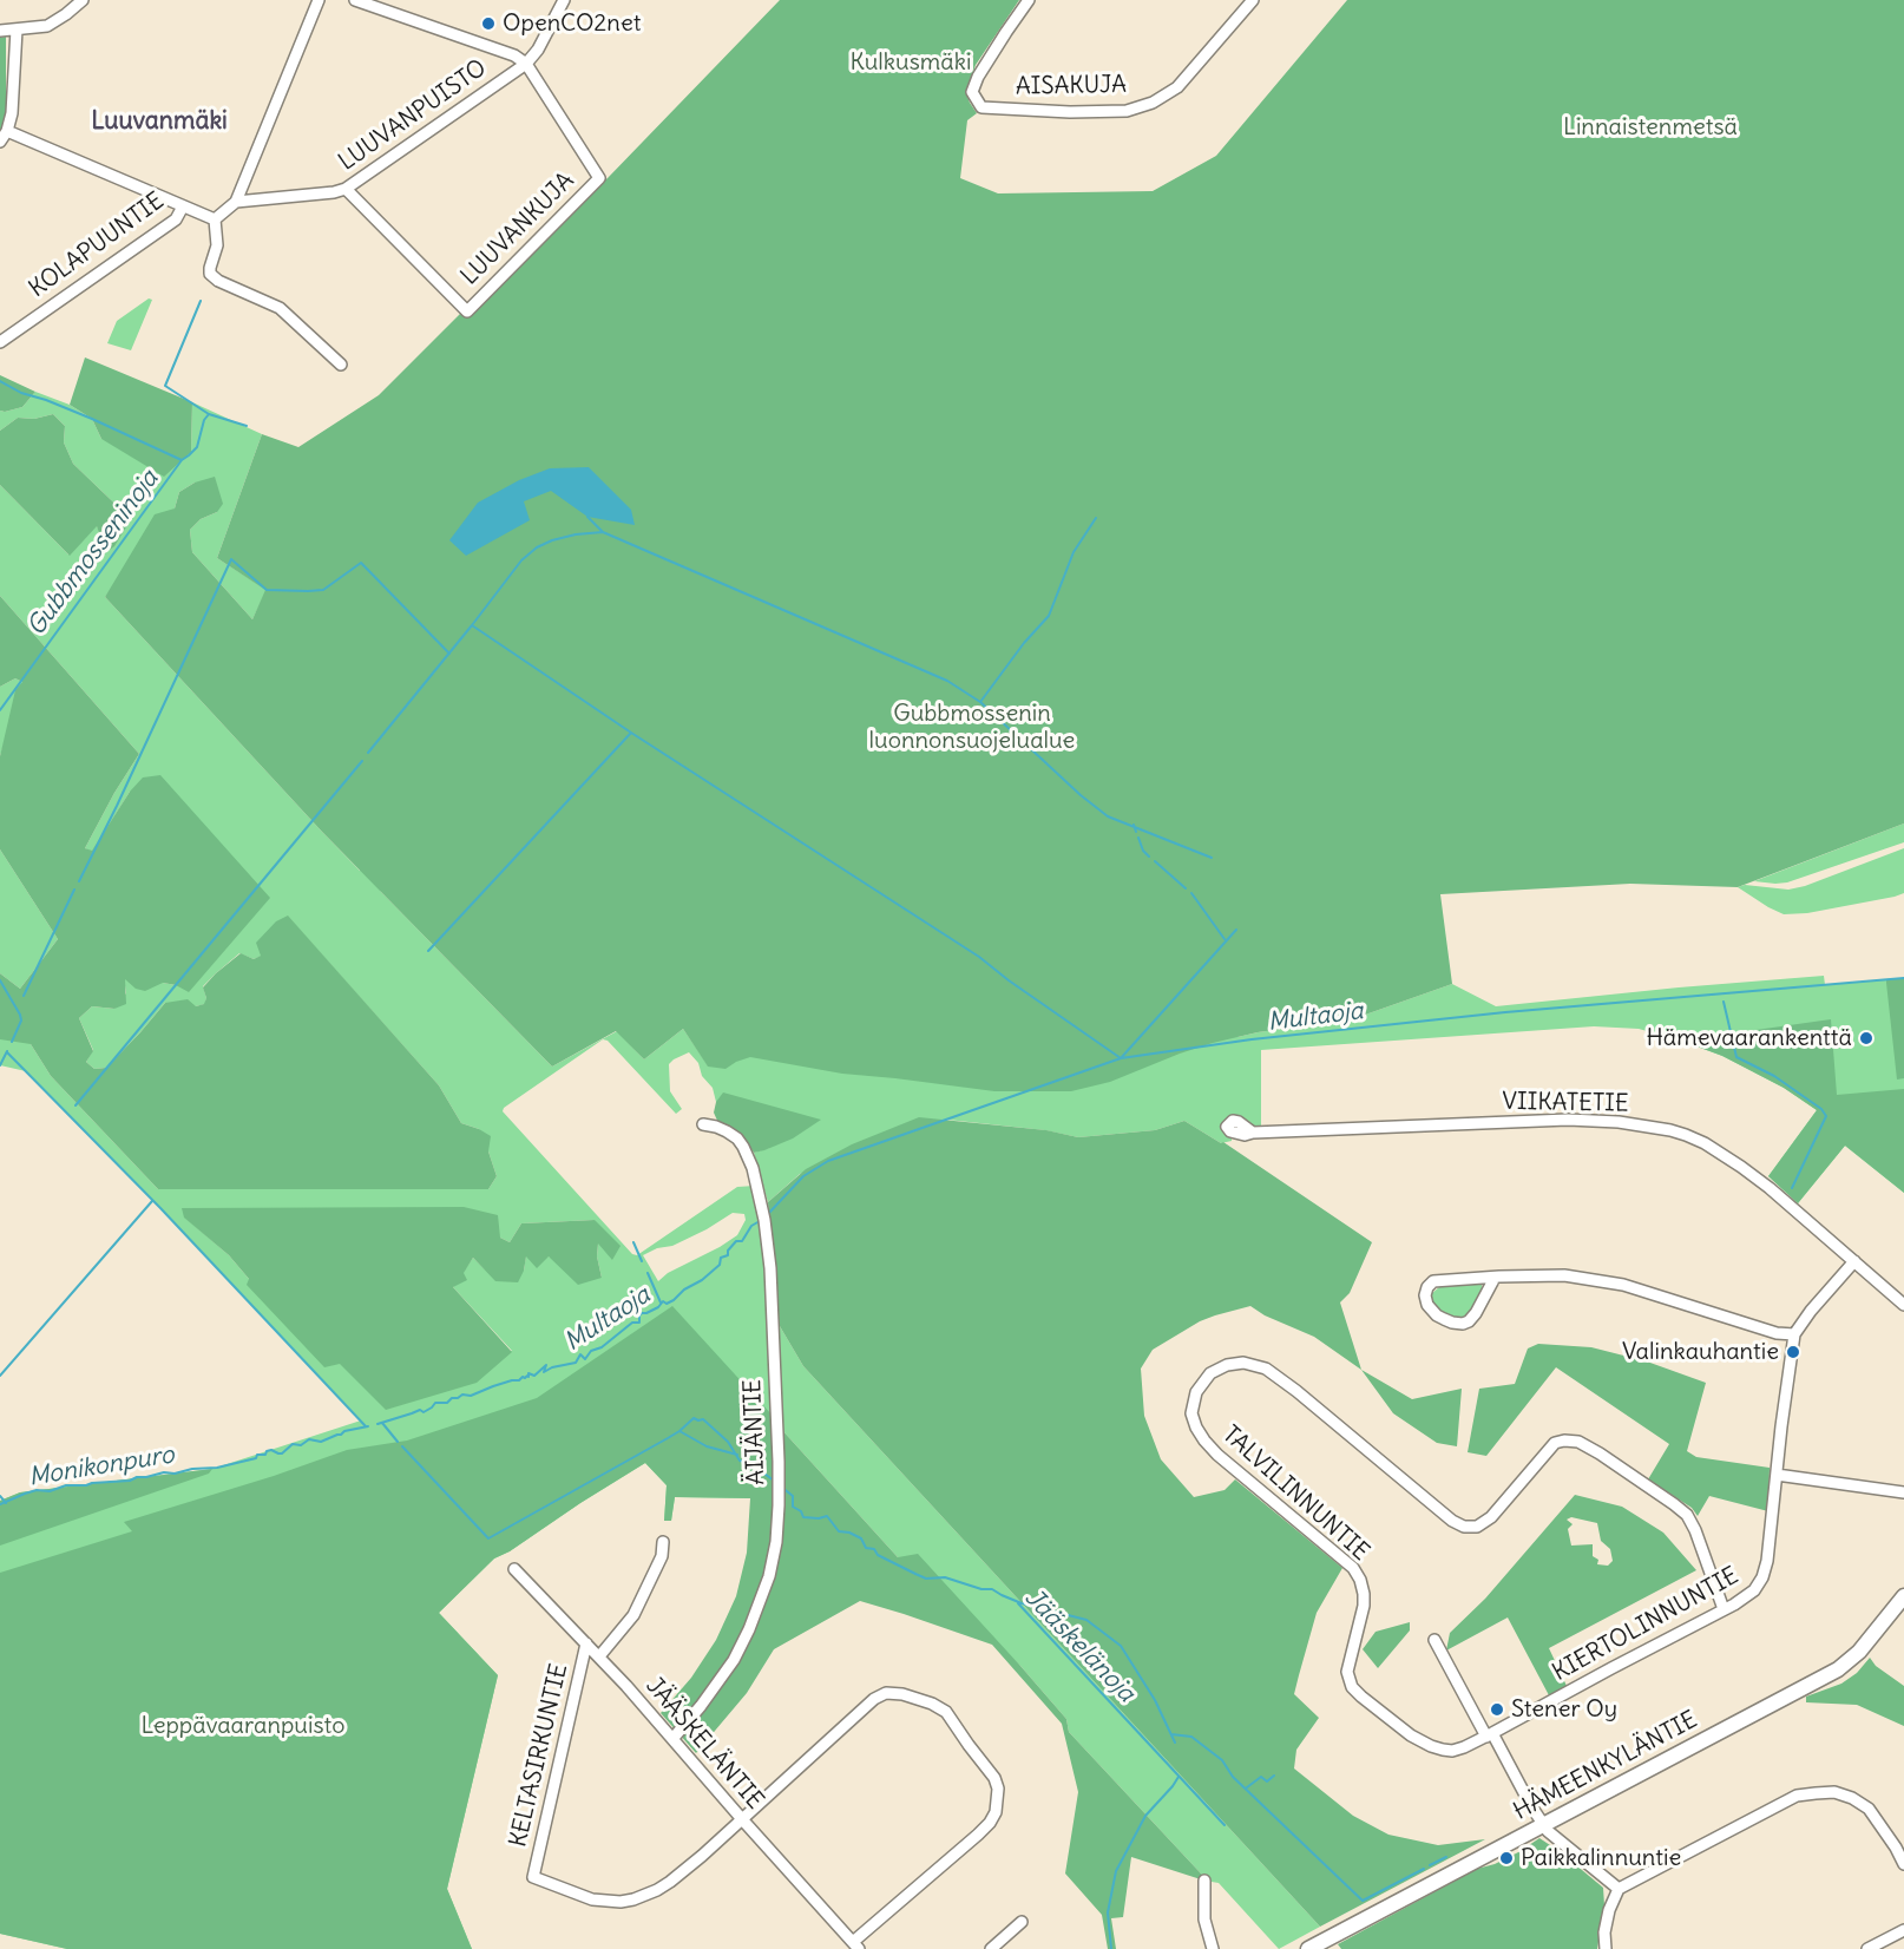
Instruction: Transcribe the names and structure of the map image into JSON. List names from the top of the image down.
{
  "streets": {
    "street": [
      "AISAKUJA",
      "LUUVANPUISTO",
      "LUUVANKUJA",
      "KOLAPUUNTIE",
      "VIIKATETIE",
      "ÄIJÄNTIE",
      "TALVILINNUNTIE",
      "KIERTOLINNUNTIE",
      "JÄÄSKELÄNTIE",
      "KELTASIRKUNTIE",
      "HÄMEENKYLÄNTIE"
    ]
  },
  "crossings": [
    ["LUUVANPUISTO", "LUUVANKUJA"],
    ["ÄIJÄNTIE", "JÄÄSKELÄNTIE"],
    ["TALVILINNUNTIE", "KIERTOLINNUNTIE"],
    ["JÄÄSKELÄNTIE", "KELTASIRKUNTIE"]
  ],
  "districts": ["Luuvanmäki"],
  "water": [
    "Gubbmosseninoja",
    "Multaoja",
    "Monikonpuro",
    "Jääskelänoja"
  ],
  "parks": [
    "Kulkusmäki",
    "Linnaistenmetsä",
    "Gubbmossenin luonnonsuojelualue",
    "Leppävaaranpuisto"
  ],
  "places": [
    "OpenCO2net",
    "Hämevaarankenttä",
    "Valinkauhantie",
    "Stener Oy",
    "Paikkalinnuntie"
  ]
}
